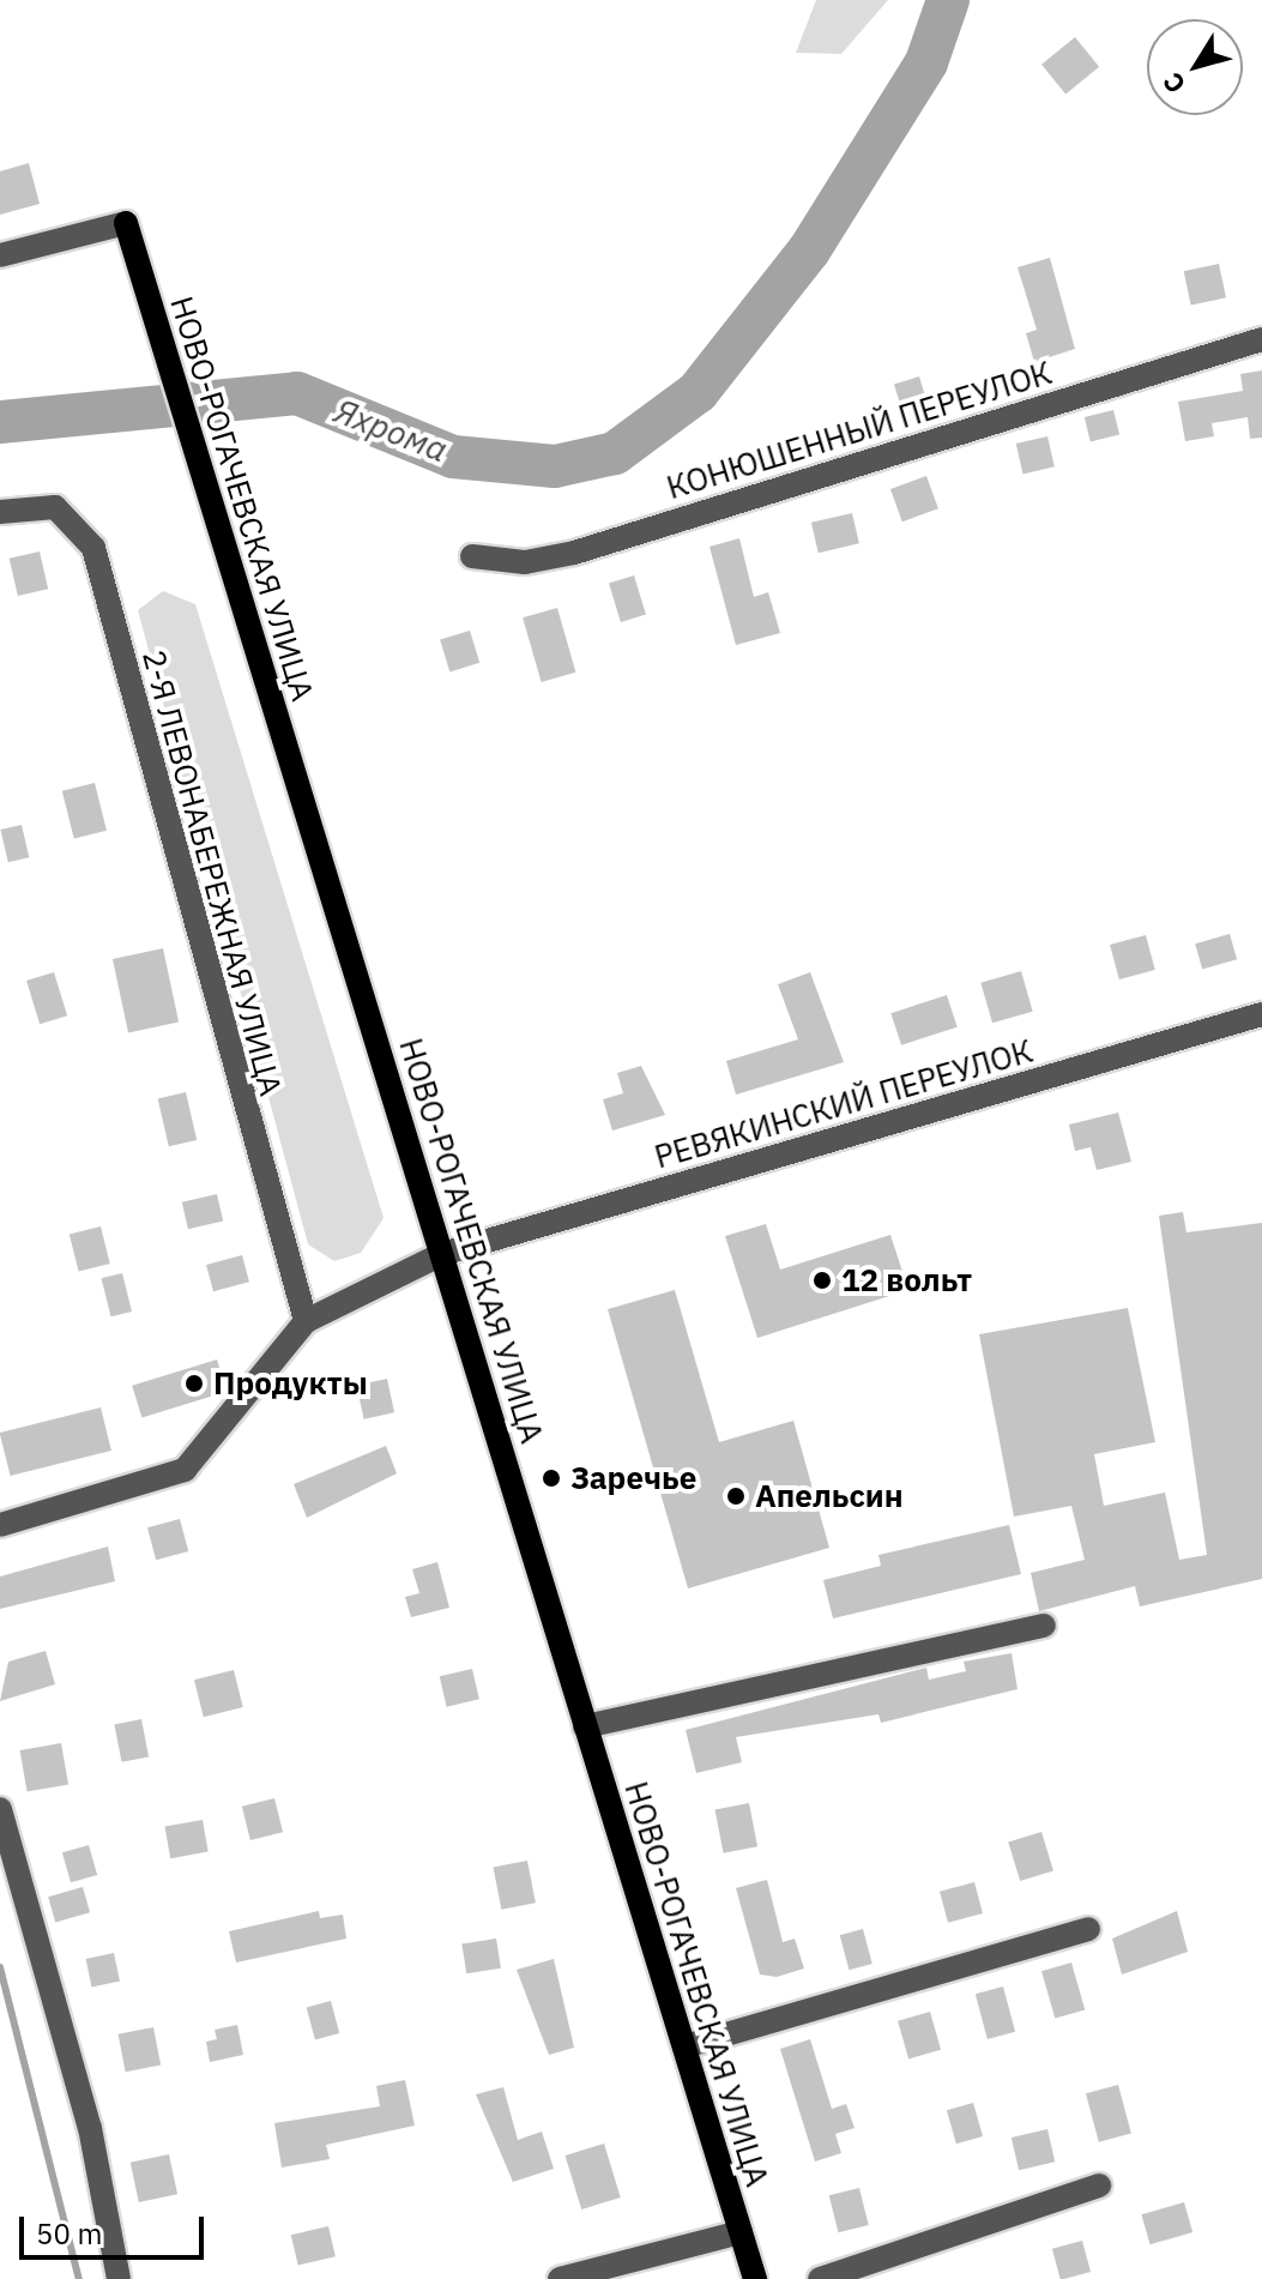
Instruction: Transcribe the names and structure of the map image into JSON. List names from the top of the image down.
{
  "streets": {
    "main road": ["НОВО-РОГАЧЕВСКАЯ УЛИЦА"],
    "street": ["КОНЮШЕННЫЙ ПЕРЕУЛОК", "2-Я ЛЕВОНАБЕРЕЖНАЯ УЛИЦА", "РЕВЯКИНСКИЙ ПЕРЕУЛОК"]
  },
  "crossings": [
    ["НОВО-РОГАЧЕВСКАЯ УЛИЦА", "РЕВЯКИНСКИЙ ПЕРЕУЛОК"],
    ["2-Я ЛЕВОНАБЕРЕЖНАЯ УЛИЦА", "РЕВЯКИНСКИЙ ПЕРЕУЛОК"]
  ],
  "water": ["Яхрома"],
  "places": [
    "12 вольт",
    "Продукты",
    "Заречье",
    "Апельсин"
  ],
  "scale_bar": "50 m",
  "north": "bottom left"
}
